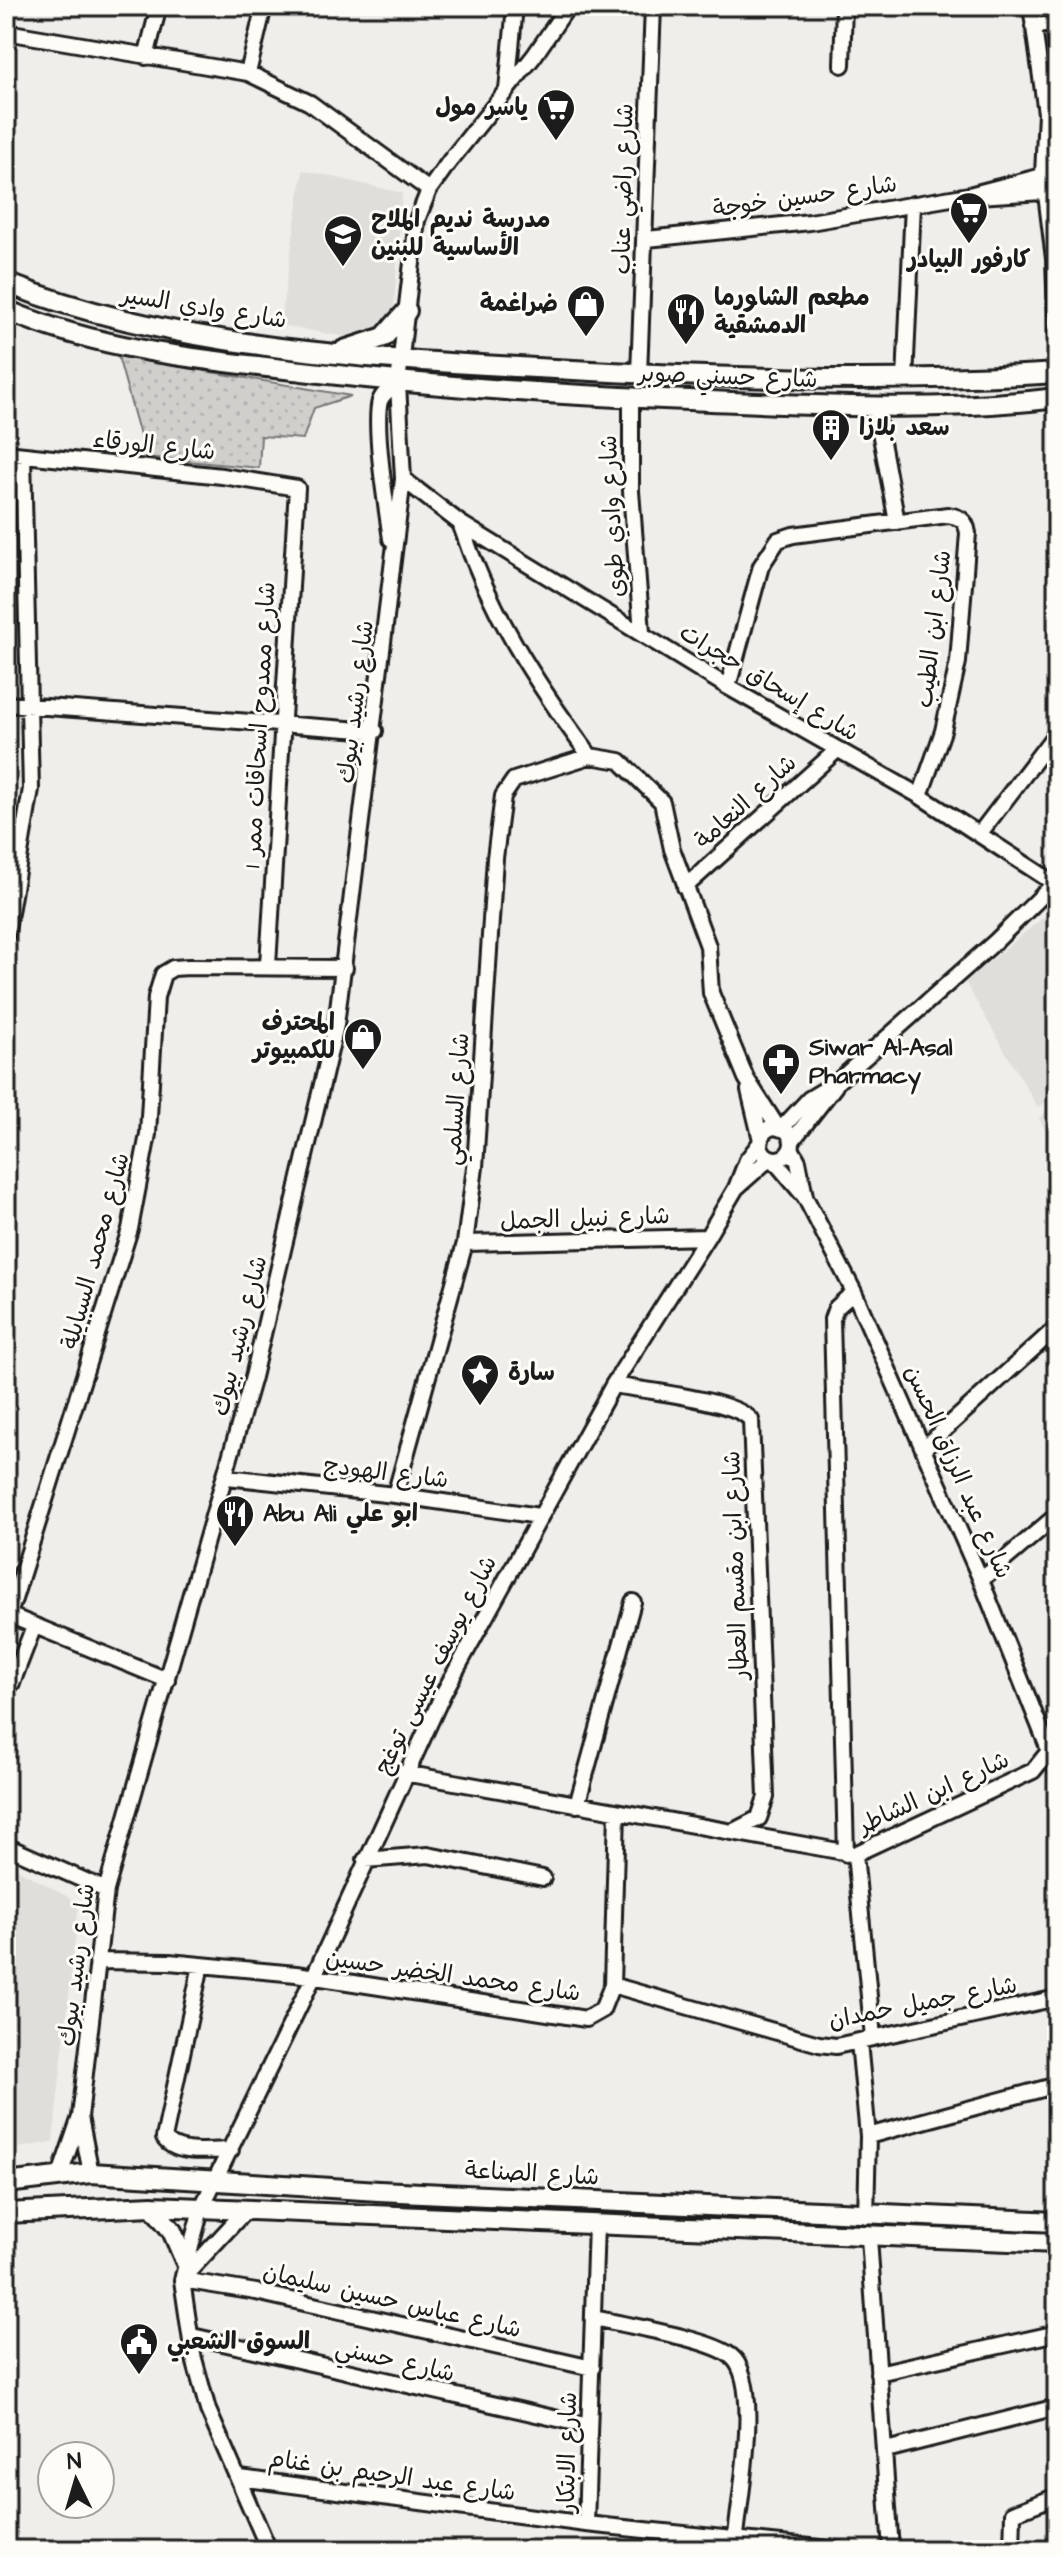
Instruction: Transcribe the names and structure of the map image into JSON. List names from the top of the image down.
{
  "streets": {
    "main road": ["شارع وادي السير", "شارع حسني صوبر", "شارع الصناعة"],
    "street": [
      "شارع راضي عناب",
      "شارع حسين خوجة",
      "شارع الورقاء",
      "شارع وادي طوى",
      "شارع ابن الطيب",
      "شارع إسحاق حجرات",
      "شارع رشيد بيوك",
      "شارع ممدوح اسحاقات ممر 1",
      "شارع النعامة",
      "شارع السلمي",
      "شارع نبيل الجمل",
      "شارع محمد السبايلة",
      "شارع عبد الرزاق الحسن",
      "شارع الهودج",
      "شارع ابن مقسم العطار",
      "شارع يوسف عيسى توغج",
      "شارع ابن الشاطر",
      "شارع محمد الخضر حسين",
      "شارع جميل حمدان",
      "شارع عباس حسين سليمان",
      "شارع حسني",
      "شارع الابتكار",
      "شارع عبد الرحيم بن غنام"
    ]
  },
  "crossings": [
    ["شارع راضي عناب", "شارع حسين خوجة"],
    ["شارع راضي عناب", "شارع حسني صوبر"],
    ["شارع وادي السير", "شارع حسني صوبر"],
    ["شارع وادي السير", "شارع رشيد بيوك"],
    ["شارع حسني صوبر", "شارع وادي طوى"],
    ["شارع حسني صوبر", "شارع رشيد بيوك"],
    ["شارع الورقاء", "شارع ممدوح اسحاقات ممر 1"],
    ["شارع وادي طوى", "شارع إسحاق حجرات"],
    ["شارع ابن الطيب", "شارع إسحاق حجرات"],
    ["شارع إسحاق حجرات", "شارع رشيد بيوك"],
    ["شارع إسحاق حجرات", "شارع النعامة"],
    ["شارع رشيد بيوك", "شارع محمد السبايلة"],
    ["شارع رشيد بيوك", "شارع الهودج"],
    ["شارع رشيد بيوك", "شارع محمد الخضر حسين"],
    ["شارع رشيد بيوك", "شارع الصناعة"],
    ["شارع ممدوح اسحاقات ممر 1", "شارع محمد السبايلة"],
    ["شارع السلمي", "شارع نبيل الجمل"],
    ["شارع السلمي", "شارع الهودج"],
    ["شارع نبيل الجمل", "شارع يوسف عيسى توغج"],
    ["شارع عبد الرزاق الحسن", "شارع يوسف عيسى توغج"],
    ["شارع عبد الرزاق الحسن", "شارع ابن الشاطر"],
    ["شارع الهودج", "شارع يوسف عيسى توغج"],
    ["شارع ابن مقسم العطار", "شارع يوسف عيسى توغج"],
    ["شارع يوسف عيسى توغج", "شارع محمد الخضر حسين"],
    ["شارع يوسف عيسى توغج", "شارع الصناعة"],
    ["شارع يوسف عيسى توغج", "شارع عباس حسين سليمان"],
    ["شارع ابن الشاطر", "شارع جميل حمدان"],
    ["شارع ابن الشاطر", "شارع الصناعة"],
    ["شارع محمد الخضر حسين", "شارع جميل حمدان"],
    ["شارع الصناعة", "شارع الابتكار"],
    ["شارع عباس حسين سليمان", "شارع الابتكار"],
    ["شارع حسني", "شارع الابتكار"],
    ["شارع الابتكار", "شارع عبد الرحيم بن غنام"]
  ],
  "places": {
    "supermarket": ["ياسر مول", "كارفور البيادر"],
    "school or university": ["مدرسة نديم الملاح الأساسية للبنين"],
    "shop": ["ضراغمة", "المحترف للكمبيوتر"],
    "restaurant": ["مطعم الشاورما الدمشقية", "Abu Ali ابو علي"],
    "building": ["سعد بلازا"],
    "pharmacy": ["Siwar Al-Asal Pharmacy"],
    "place": ["سارة"],
    "public building": ["السوق الشعبي"]
  },
  "north": "top"
}
